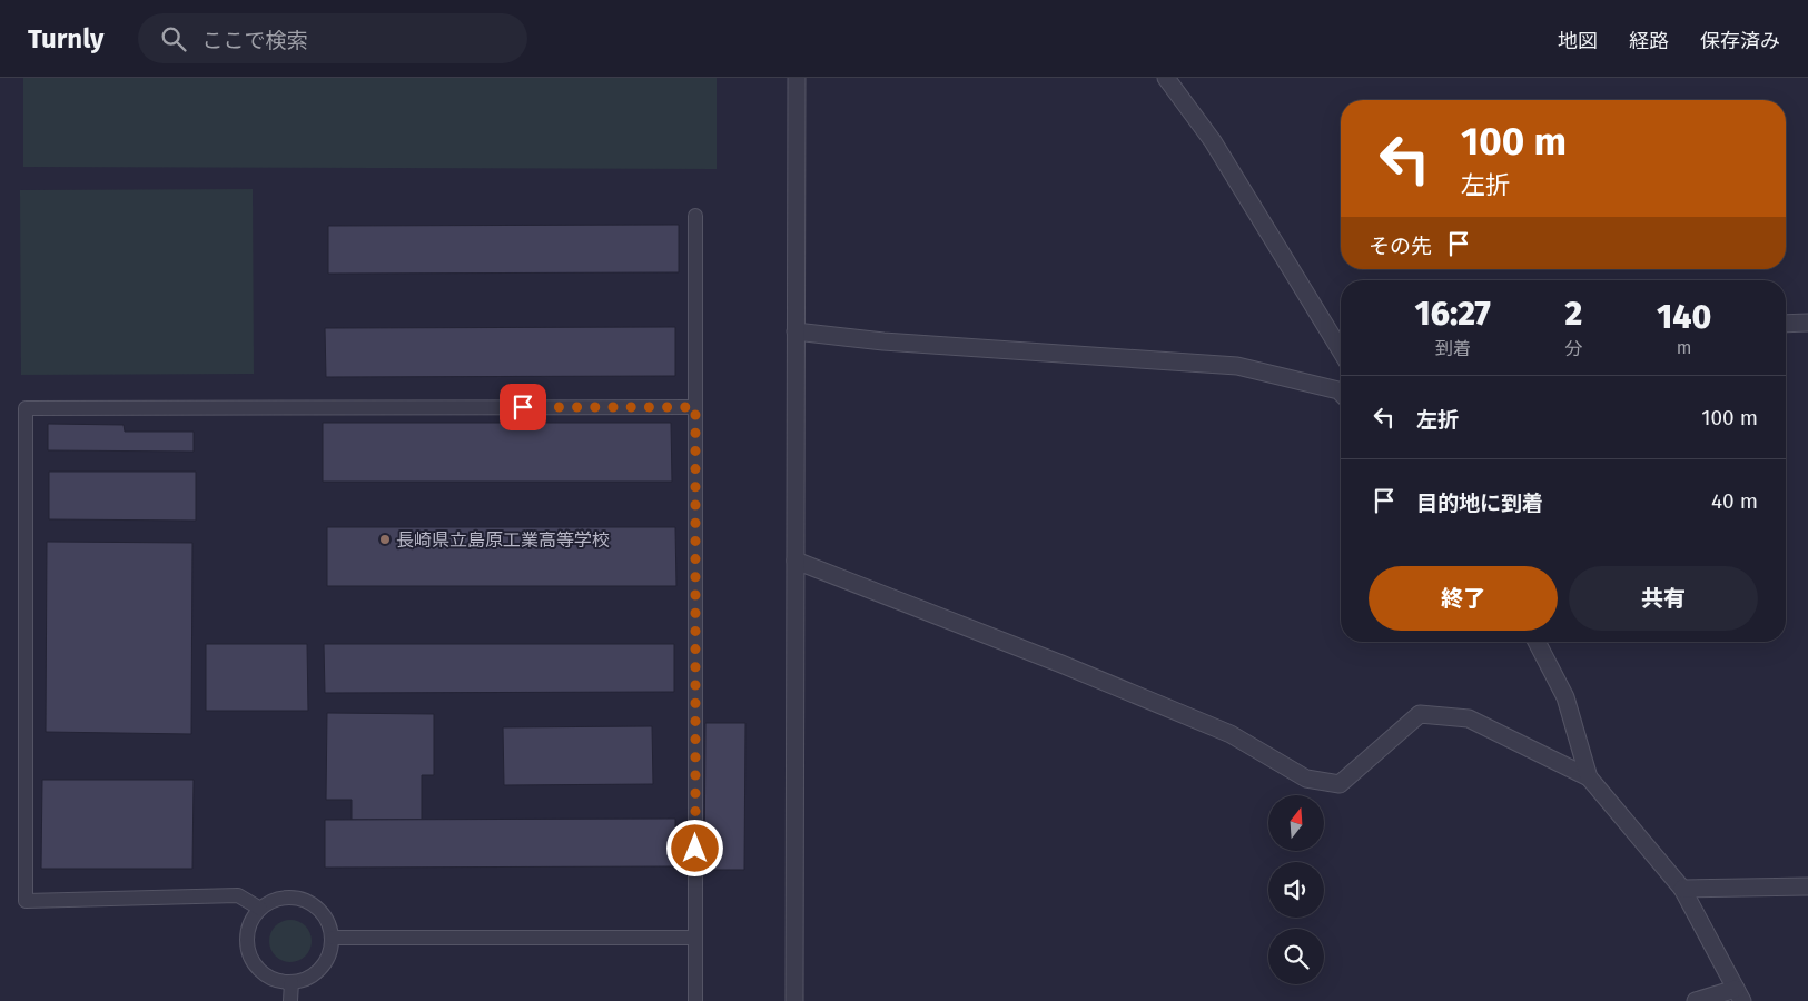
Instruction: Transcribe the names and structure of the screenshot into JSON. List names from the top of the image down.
{
  "places": ["長崎県立島原工業高等学校"],
  "north": "top",
  "page": {
    "header": "Turnly",
    "search": "ここで検索",
    "nav": ["地図", "経路", "保存済み"],
    "turn": ["100 m", "左折"],
    "then": "その先",
    "eta": [
      "16:27",
      "到着",
      "2",
      "分",
      "140",
      "m"
    ],
    "list": [
      {
        "name": "左折",
        "value": "100 m"
      },
      {
        "name": "目的地に到着",
        "value": "40 m"
      }
    ],
    "buttons": ["終了", "共有"]
  }
}
